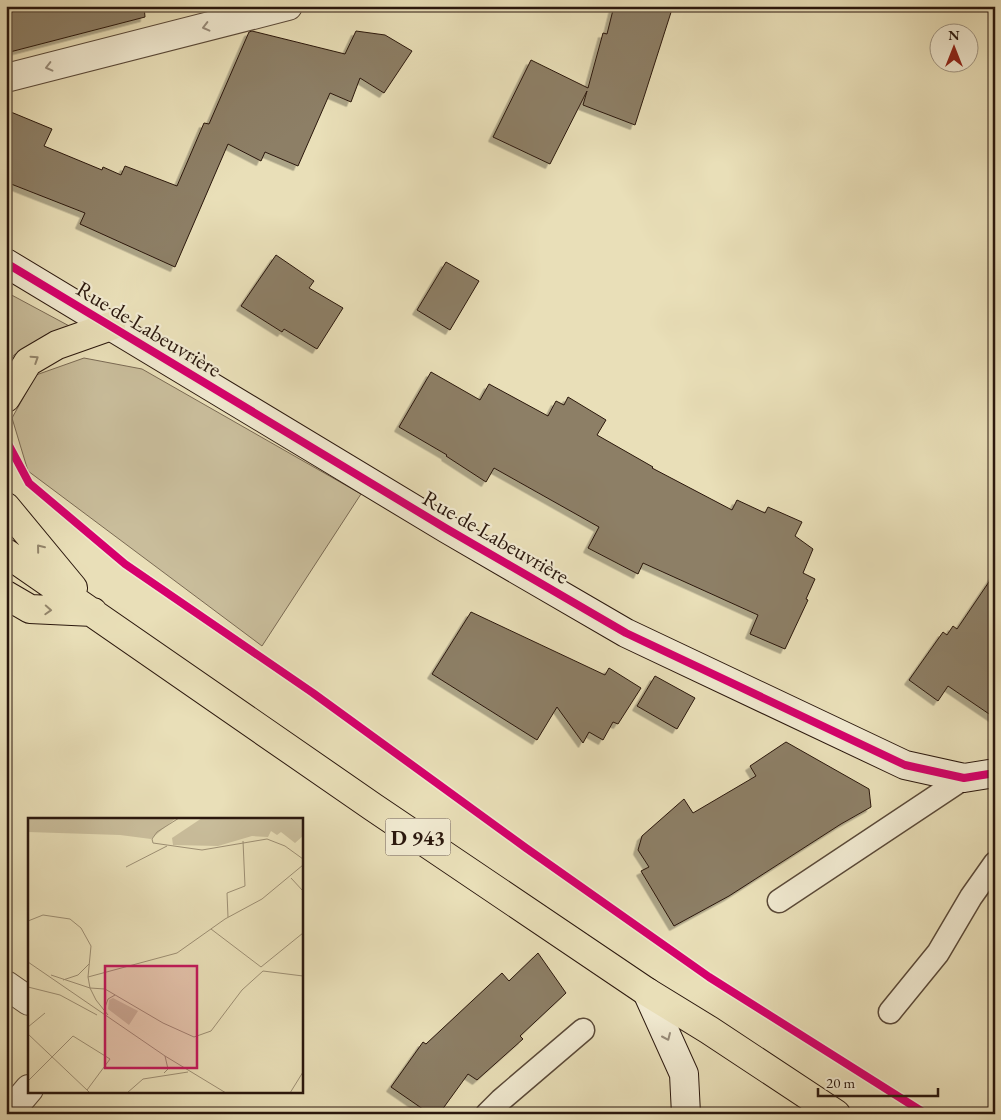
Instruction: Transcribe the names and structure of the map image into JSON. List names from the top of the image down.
{
  "streets": {
    "main road": ["D 943"],
    "street": ["Rue de Labeuvrière"]
  },
  "scale_bar": "20 m",
  "north": "top"
}
